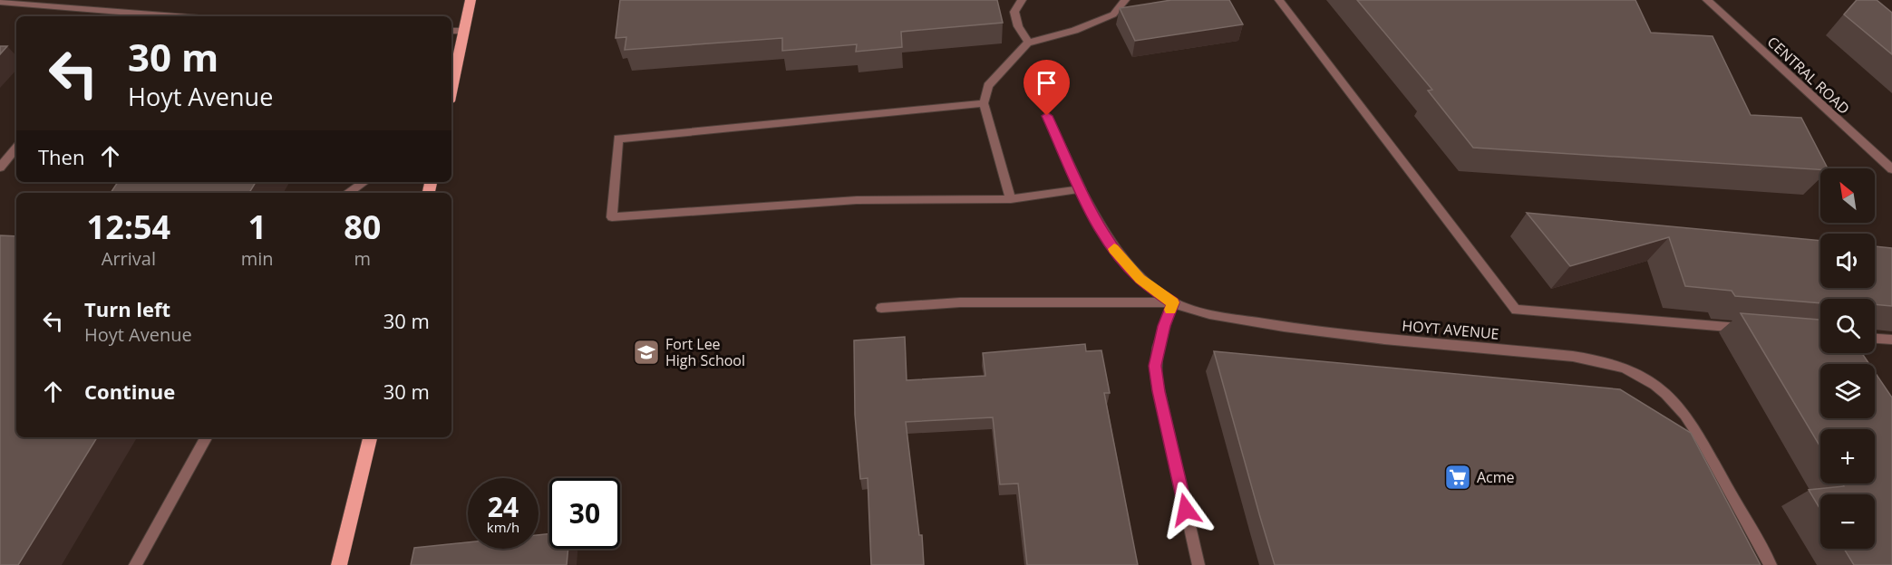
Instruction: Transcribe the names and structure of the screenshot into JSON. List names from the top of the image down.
{
  "streets": {
    "street": ["CENTRAL ROAD", "HOYT AVENUE"]
  },
  "places": {
    "school or university": ["Fort Lee High School"],
    "supermarket": ["Acme"]
  },
  "north": "top left",
  "page": {
    "turn": ["30 m", "Hoyt Avenue"],
    "then": "Then",
    "map_buttons": ["+", "−"],
    "eta": [
      "12:54",
      "Arrival",
      "1",
      "min",
      "80",
      "m"
    ],
    "list": [
      {
        "name": "Turn left",
        "note": "Hoyt Avenue",
        "value": "30 m"
      },
      {
        "name": "Continue",
        "value": "30 m"
      }
    ],
    "speed": "24 km/h",
    "limit": "30"
  }
}
